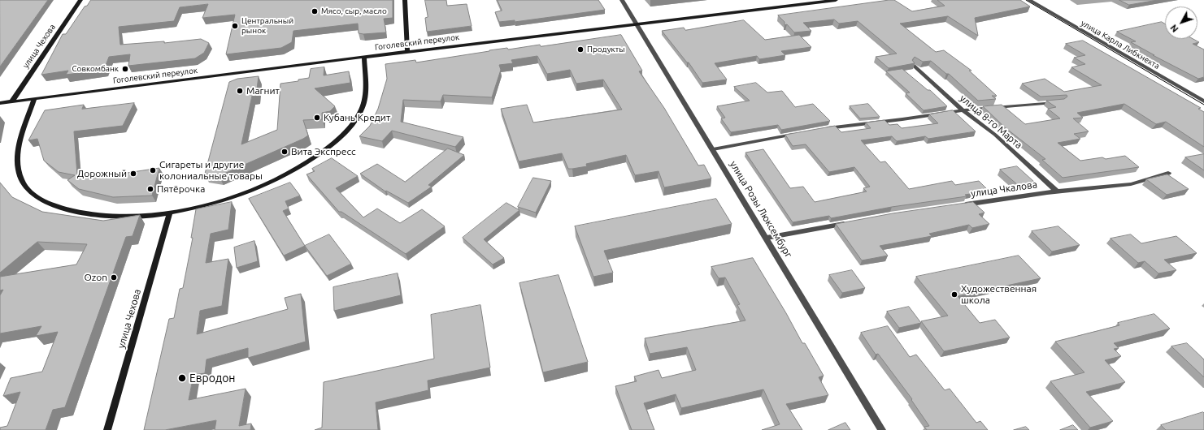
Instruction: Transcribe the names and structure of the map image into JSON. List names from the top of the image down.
{
  "streets": {
    "main road": ["Гоголевский переулок", "улица Чехова"],
    "street": [
      "улица Карла Либкнехта",
      "улица 8-го Марта",
      "улица Чкалова",
      "улица Розы Люксембург"
    ]
  },
  "crossings": [
    ["Гоголевский переулок", "улица Чехова"],
    ["Гоголевский переулок", "улица Розы Люксембург"],
    ["улица 8-го Марта", "улица Чкалова"]
  ],
  "places": [
    "Мясо, сыр, масло",
    "Центральный рынок",
    "Продукты",
    "Совкомбанк",
    "Магнит",
    "Кубань Кредит",
    "Вита Экспресс",
    "Сигареты и другие колониальные товары",
    "Дорожный",
    "Пятёрочка",
    "Ozon",
    "Художественная школа",
    "Евродон"
  ],
  "north": "bottom left"
}
